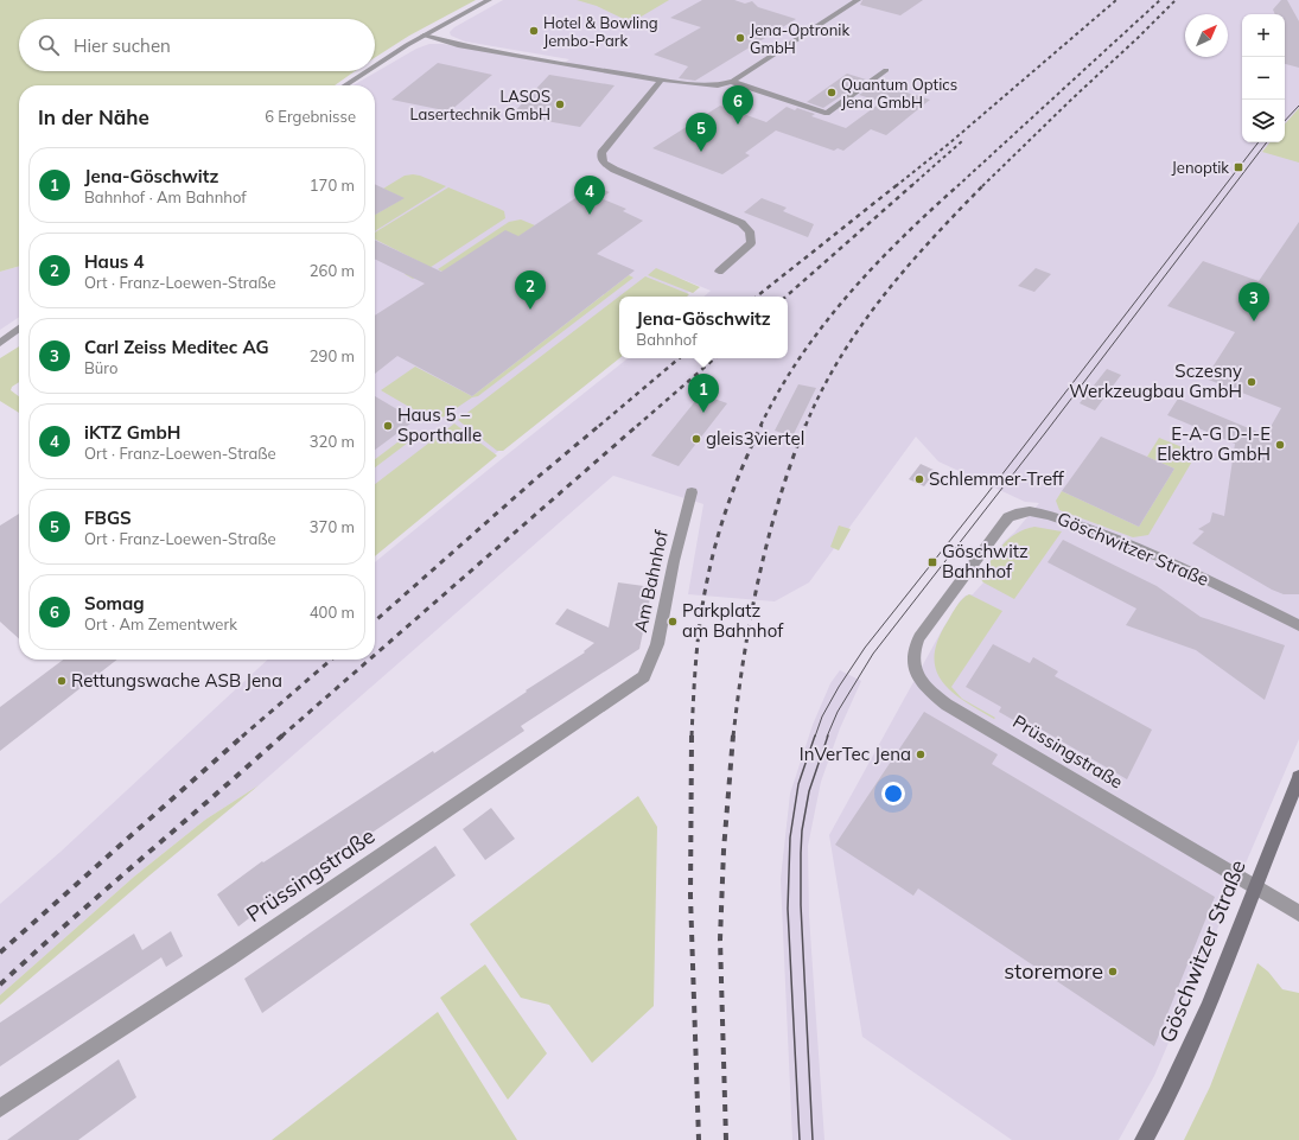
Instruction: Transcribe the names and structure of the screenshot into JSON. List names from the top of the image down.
{
  "streets": {
    "main road": ["Göschwitzer Straße"],
    "street": ["Am Bahnhof", "Prüssingstraße"]
  },
  "crossings": [
    ["Göschwitzer Straße", "Prüssingstraße"],
    ["Am Bahnhof", "Prüssingstraße"]
  ],
  "places": {
    "other": [
      "Hotel & Bowling Jembo-Park",
      "Jena-Optronik GmbH",
      "Quantum Optics Jena GmbH",
      "LASOS Lasertechnik GmbH",
      "Sczesny Werkzeugbau GmbH",
      "Haus 5 – Sporthalle",
      "gleis3viertel",
      "E-A-G D-I-E Elektro GmbH",
      "Schlemmer-Treff",
      "Parkplatz am Bahnhof",
      "Rettungswache ASB Jena",
      "InVerTec Jena",
      "storemore"
    ],
    "transit": ["Jenoptik", "Göschwitz Bahnhof"]
  },
  "north": "top right",
  "page": {
    "map_buttons": ["+", "−"],
    "search": "Hier suchen",
    "pins": [
      "6",
      "5",
      "4",
      "2",
      "3",
      "1"
    ],
    "heading": ["In der Nähe", "6 Ergebnisse"],
    "list": [
      {
        "mark": "1",
        "name": "Jena-Göschwitz",
        "note": "Bahnhof · Am Bahnhof",
        "value": "170 m"
      },
      {
        "mark": "2",
        "name": "Haus 4",
        "note": "Ort · Franz-Loewen-Straße",
        "value": "260 m"
      },
      {
        "mark": "3",
        "name": "Carl Zeiss Meditec AG",
        "note": "Büro",
        "value": "290 m"
      },
      {
        "mark": "4",
        "name": "iKTZ GmbH",
        "note": "Ort · Franz-Loewen-Straße",
        "value": "320 m"
      },
      {
        "mark": "5",
        "name": "FBGS",
        "note": "Ort · Franz-Loewen-Straße",
        "value": "370 m"
      },
      {
        "mark": "6",
        "name": "Somag",
        "note": "Ort · Am Zementwerk",
        "value": "400 m"
      }
    ],
    "popup": ["Jena-Göschwitz", "Bahnhof"]
  }
}
